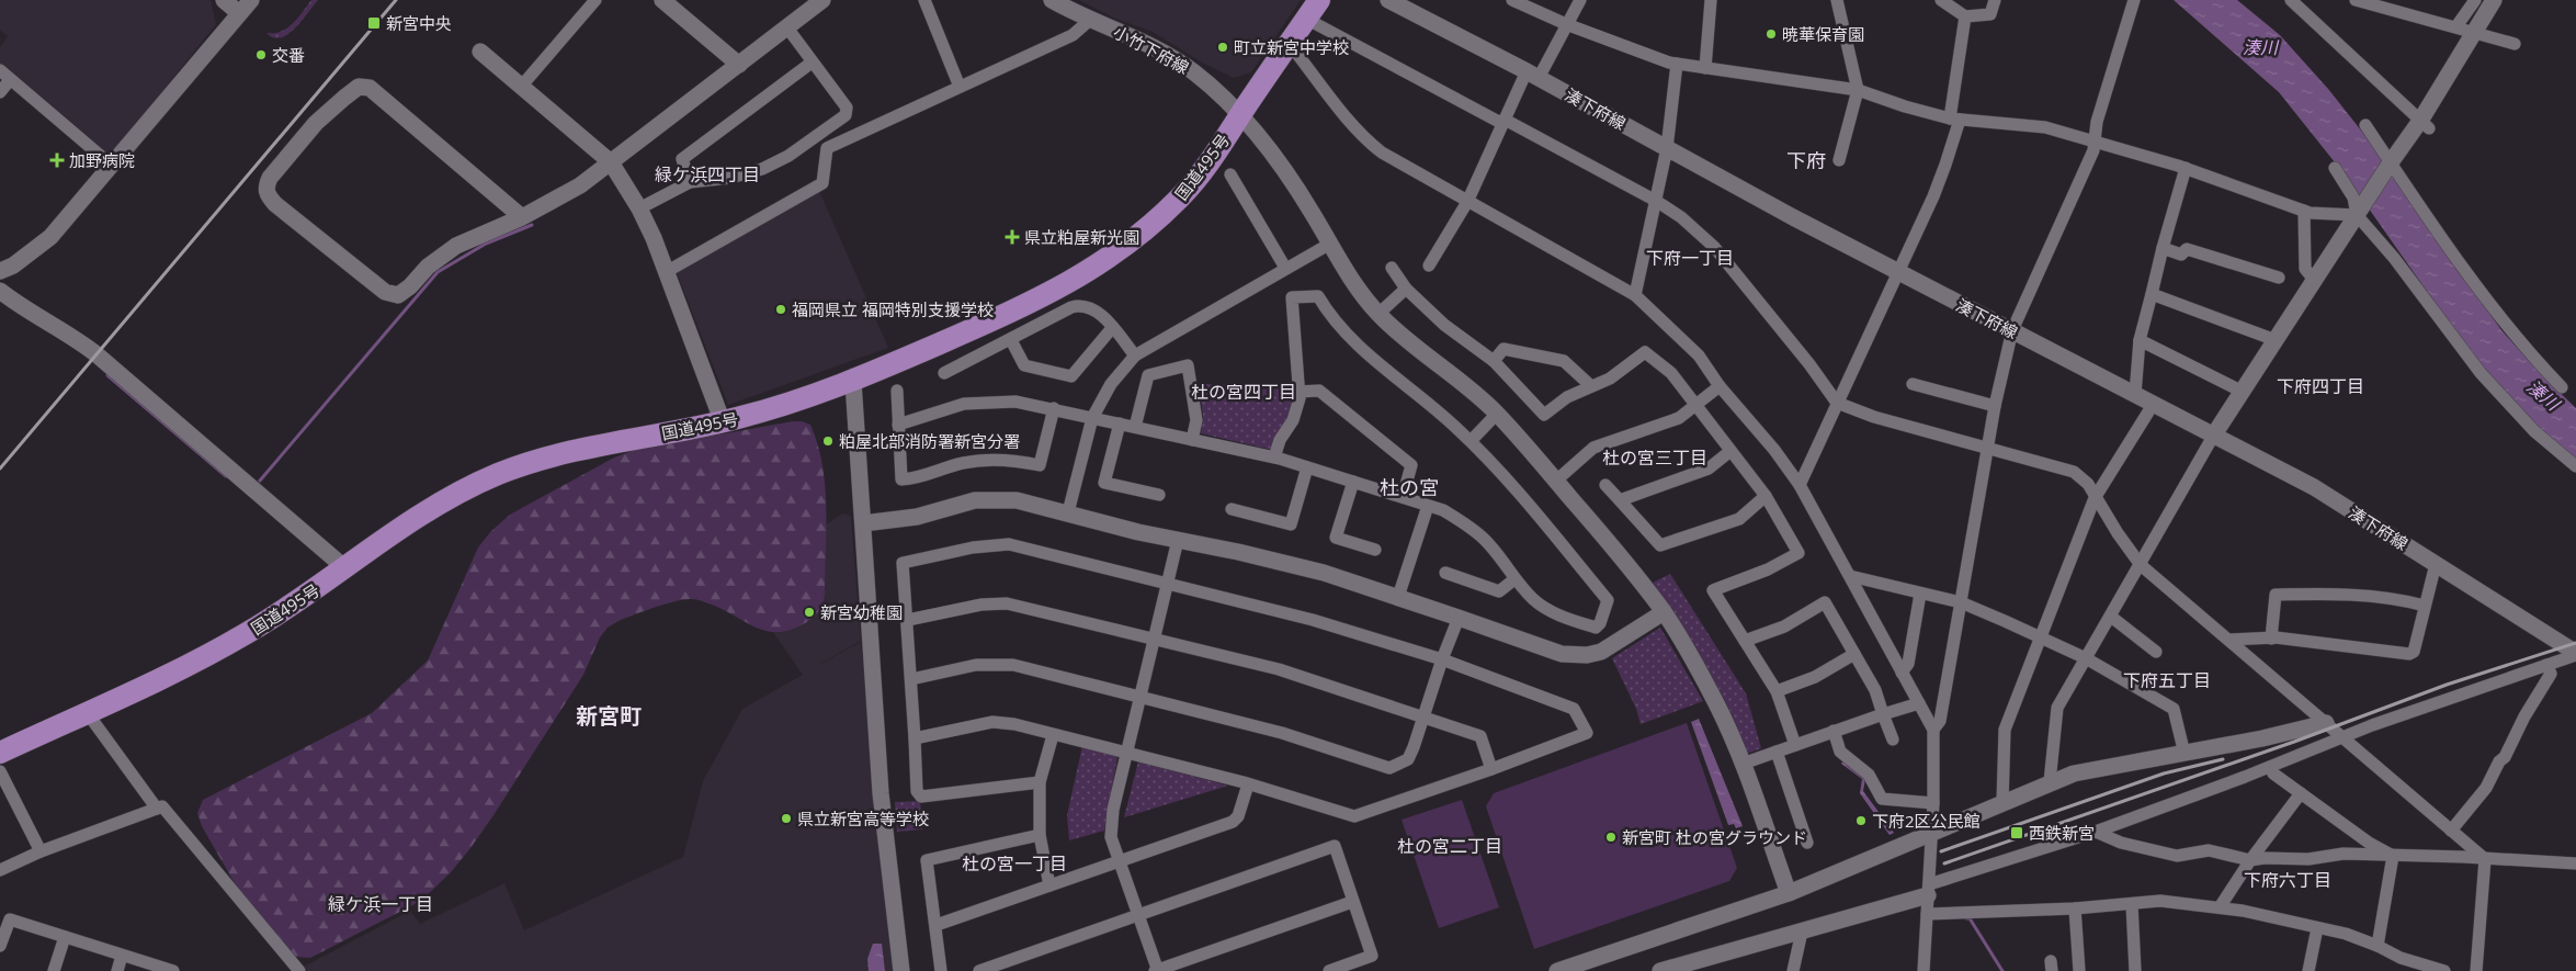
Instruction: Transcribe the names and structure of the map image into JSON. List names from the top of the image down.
{
  "streets": {
    "highway": ["国道495号"],
    "street": ["小竹下府線", "湊下府線"]
  },
  "crossings": [
    ["小竹下府線", "国道495号"]
  ],
  "districts": [
    "下府",
    "緑ケ浜四丁目",
    "下府一丁目",
    "下府四丁目",
    "杜の宮四丁目",
    "杜の宮三丁目",
    "杜の宮",
    "下府五丁目",
    "新宮町",
    "杜の宮二丁目",
    "杜の宮一丁目",
    "下府六丁目",
    "緑ケ浜一丁目"
  ],
  "water": ["湊川"],
  "places": {
    "transit": ["新宮中央", "西鉄新宮"],
    "other": [
      "暁華保育園",
      "町立新宮中学校",
      "交番",
      "福岡県立 福岡特別支援学校",
      "粕屋北部消防署新宮分署",
      "新宮幼稚園",
      "県立新宮高等学校",
      "下府2区公民館",
      "新宮町 杜の宮グラウンド"
    ],
    "health": ["加野病院", "県立粕屋新光園"]
  }
}
